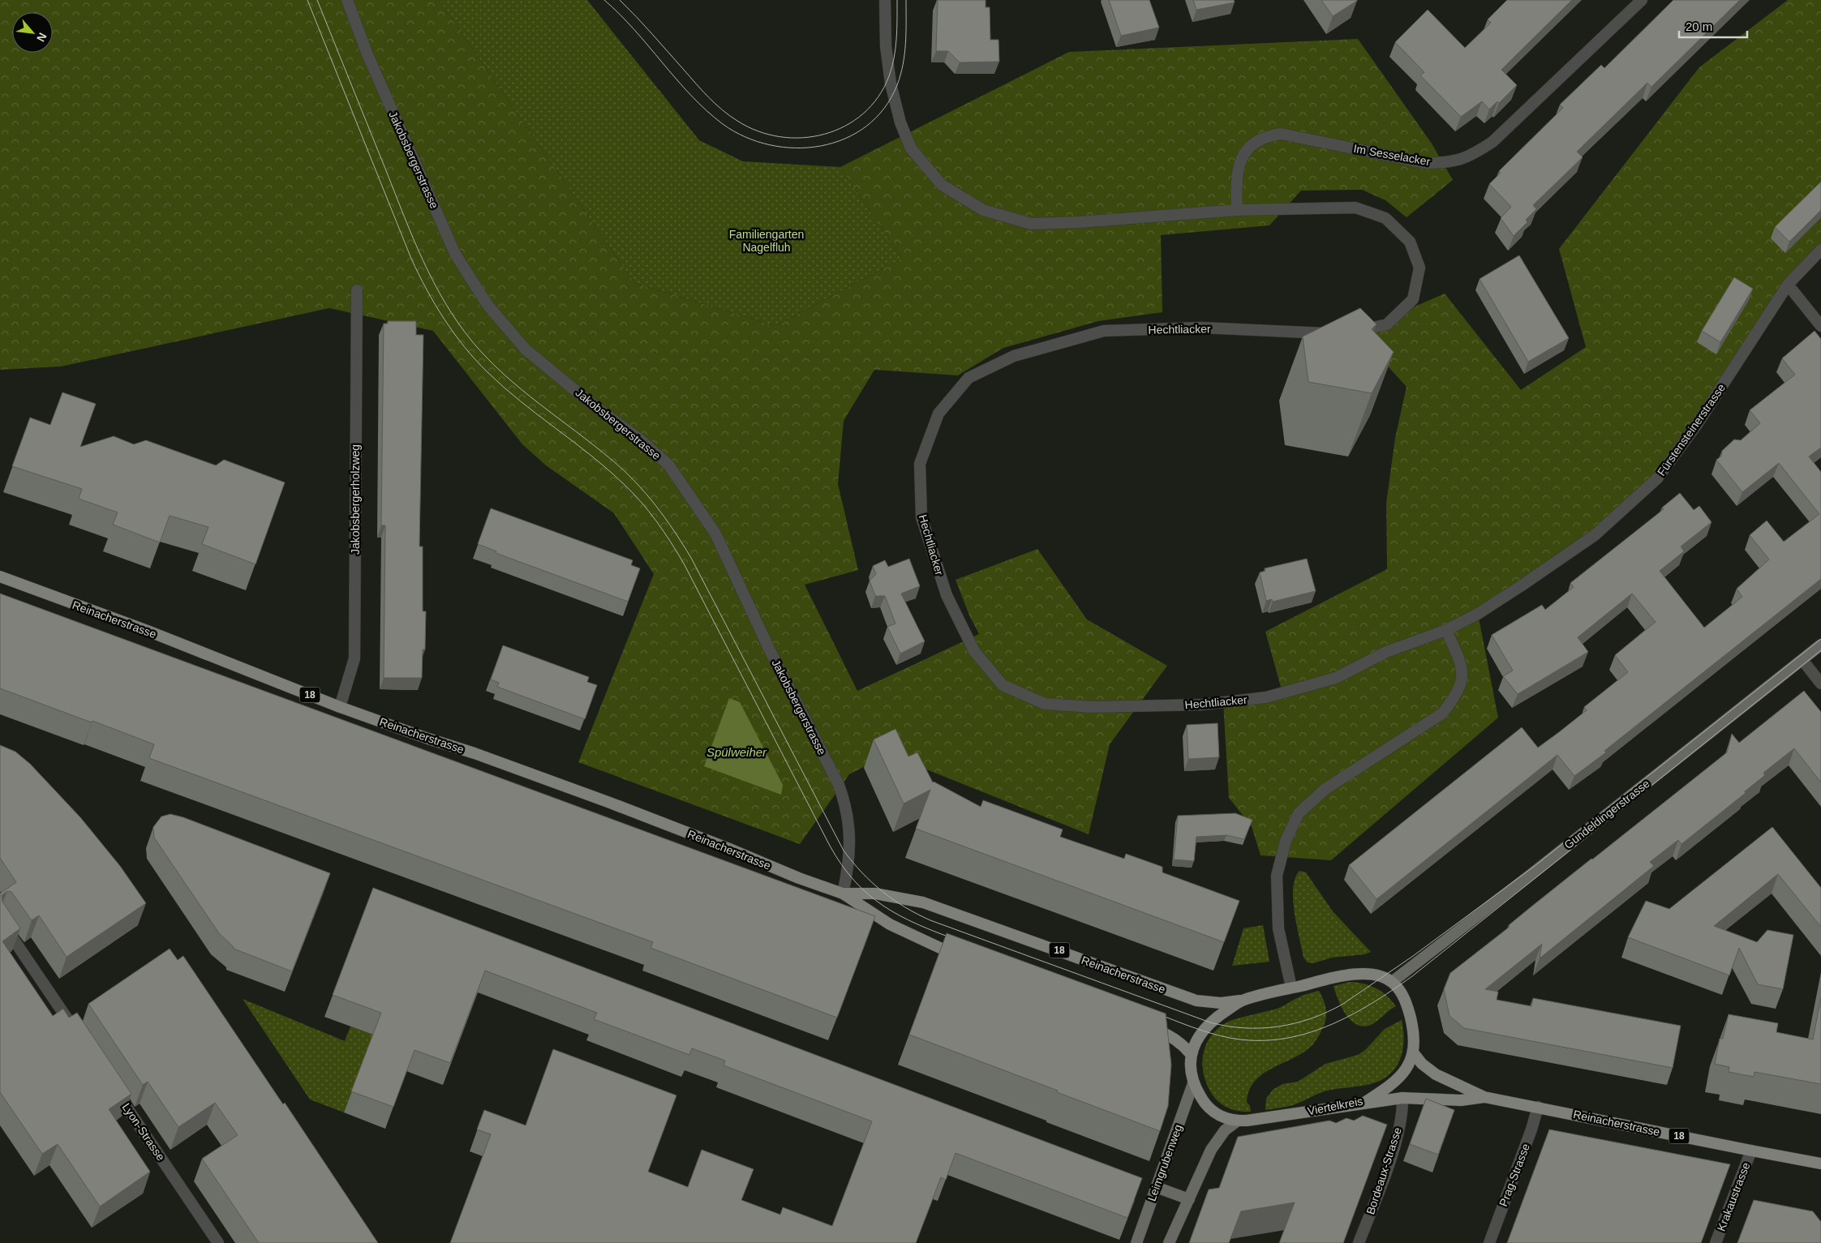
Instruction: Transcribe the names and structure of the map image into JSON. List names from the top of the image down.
{
  "streets": {
    "main road": [
      "Reinacherstrasse",
      "18",
      "Gundeldingerstrasse",
      "Viertelkreis",
      "Leimgrubenweg"
    ],
    "street": [
      "Im Sesselacker",
      "Jakobsbergerstrasse",
      "Hechtliacker",
      "Fürstensteinerstrasse",
      "Jakobsbergerholzweg",
      "Lyon-Strasse",
      "Bordeaux-Strasse",
      "Prag-Strasse",
      "Krakaustrasse"
    ]
  },
  "crossings": [
    ["Jakobsbergerstrasse", "Reinacherstrasse"],
    ["Hechtliacker", "Fürstensteinerstrasse"],
    ["Jakobsbergerholzweg", "Reinacherstrasse"],
    ["Reinacherstrasse", "Viertelkreis"],
    ["Reinacherstrasse", "Bordeaux-Strasse"],
    ["Reinacherstrasse", "Prag-Strasse"],
    ["Reinacherstrasse", "Krakaustrasse"],
    ["Gundeldingerstrasse", "Viertelkreis"],
    ["Viertelkreis", "Leimgrubenweg"]
  ],
  "water": ["Spülweiher"],
  "parks": ["Familiengarten Nagelfluh"],
  "scale_bar": "20 m",
  "north": "bottom right"
}
